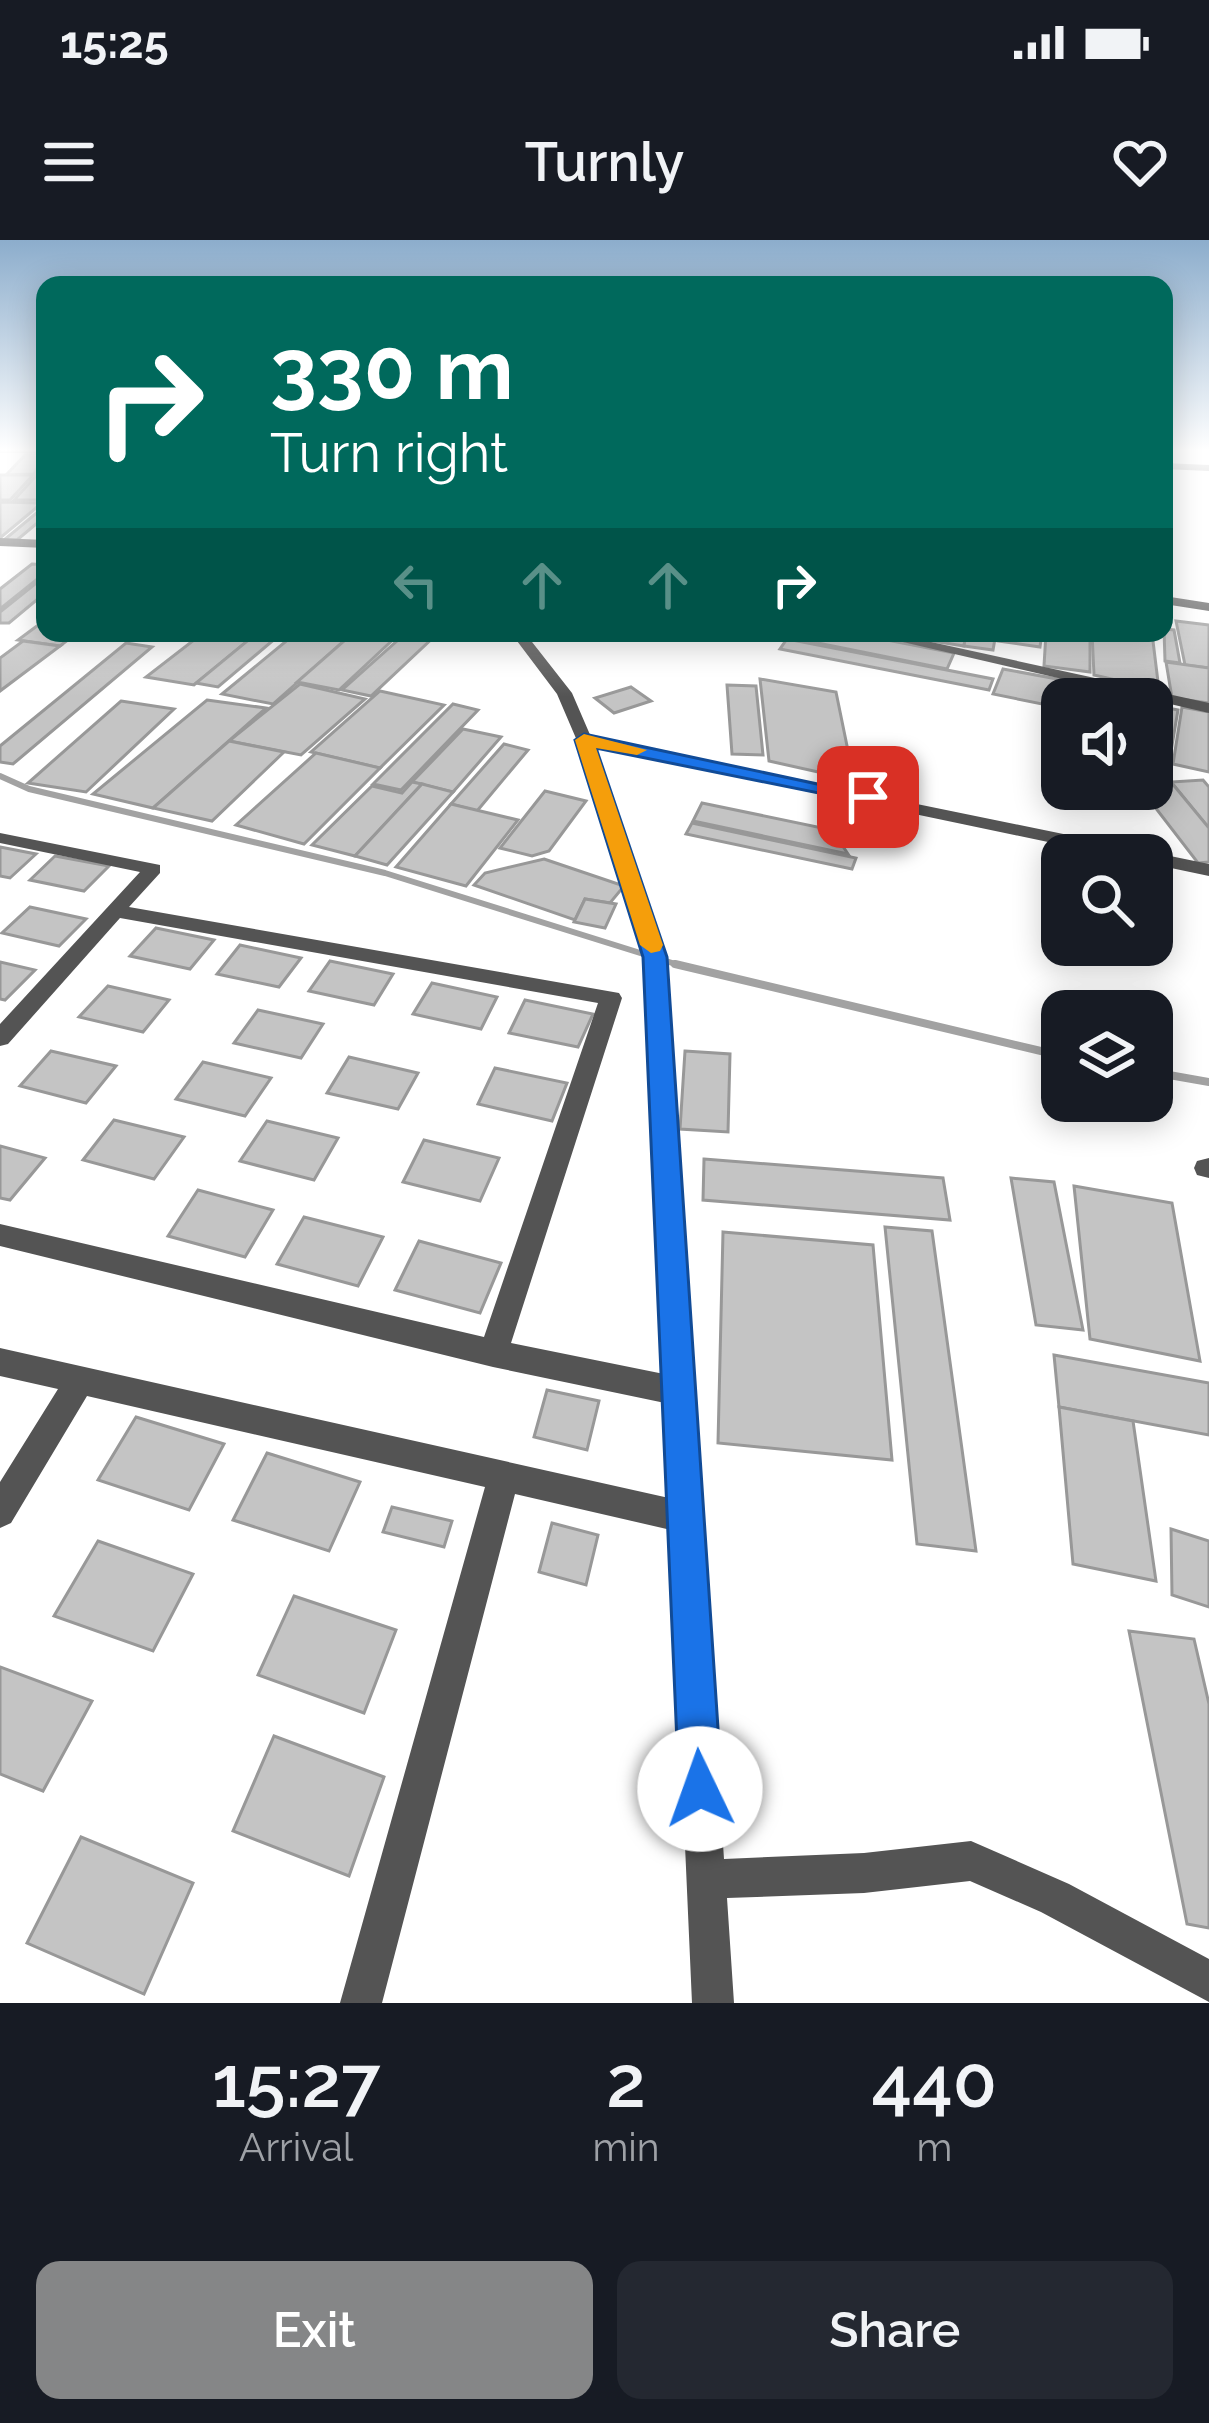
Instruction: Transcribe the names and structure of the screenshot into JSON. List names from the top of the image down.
{
  "page": {
    "status": "15:25",
    "header": "Turnly",
    "turn": ["330 m", "Turn right"],
    "eta": [
      "15:27",
      "Arrival",
      "2",
      "min",
      "440",
      "m"
    ],
    "buttons": ["Exit", "Share"]
  }
}
